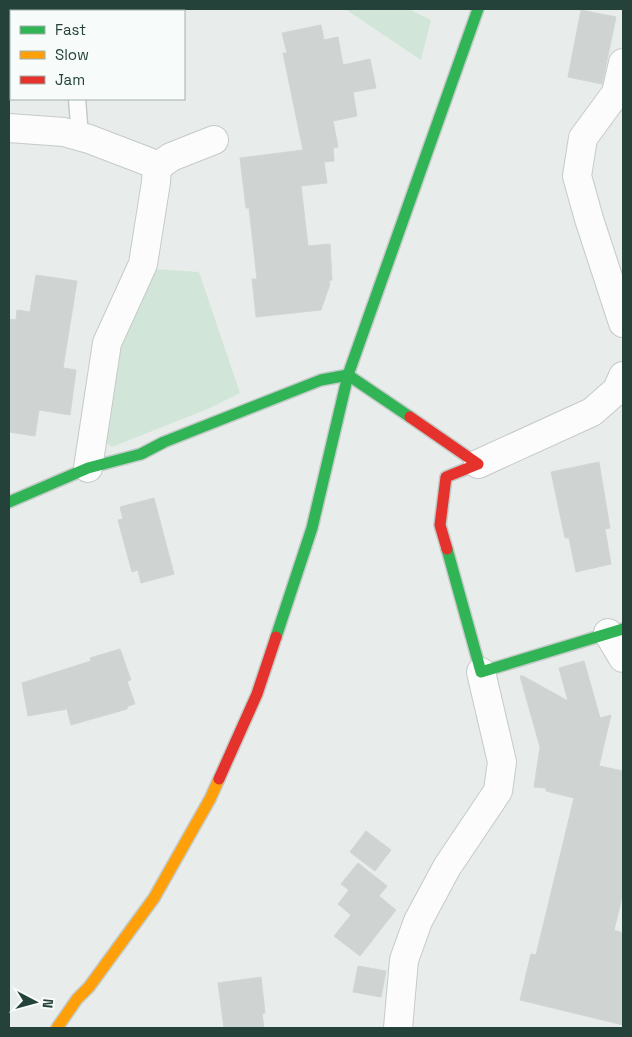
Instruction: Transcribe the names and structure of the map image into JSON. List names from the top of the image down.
{
  "legend": ["Fast", "Slow", "Jam"],
  "north": "right"
}
